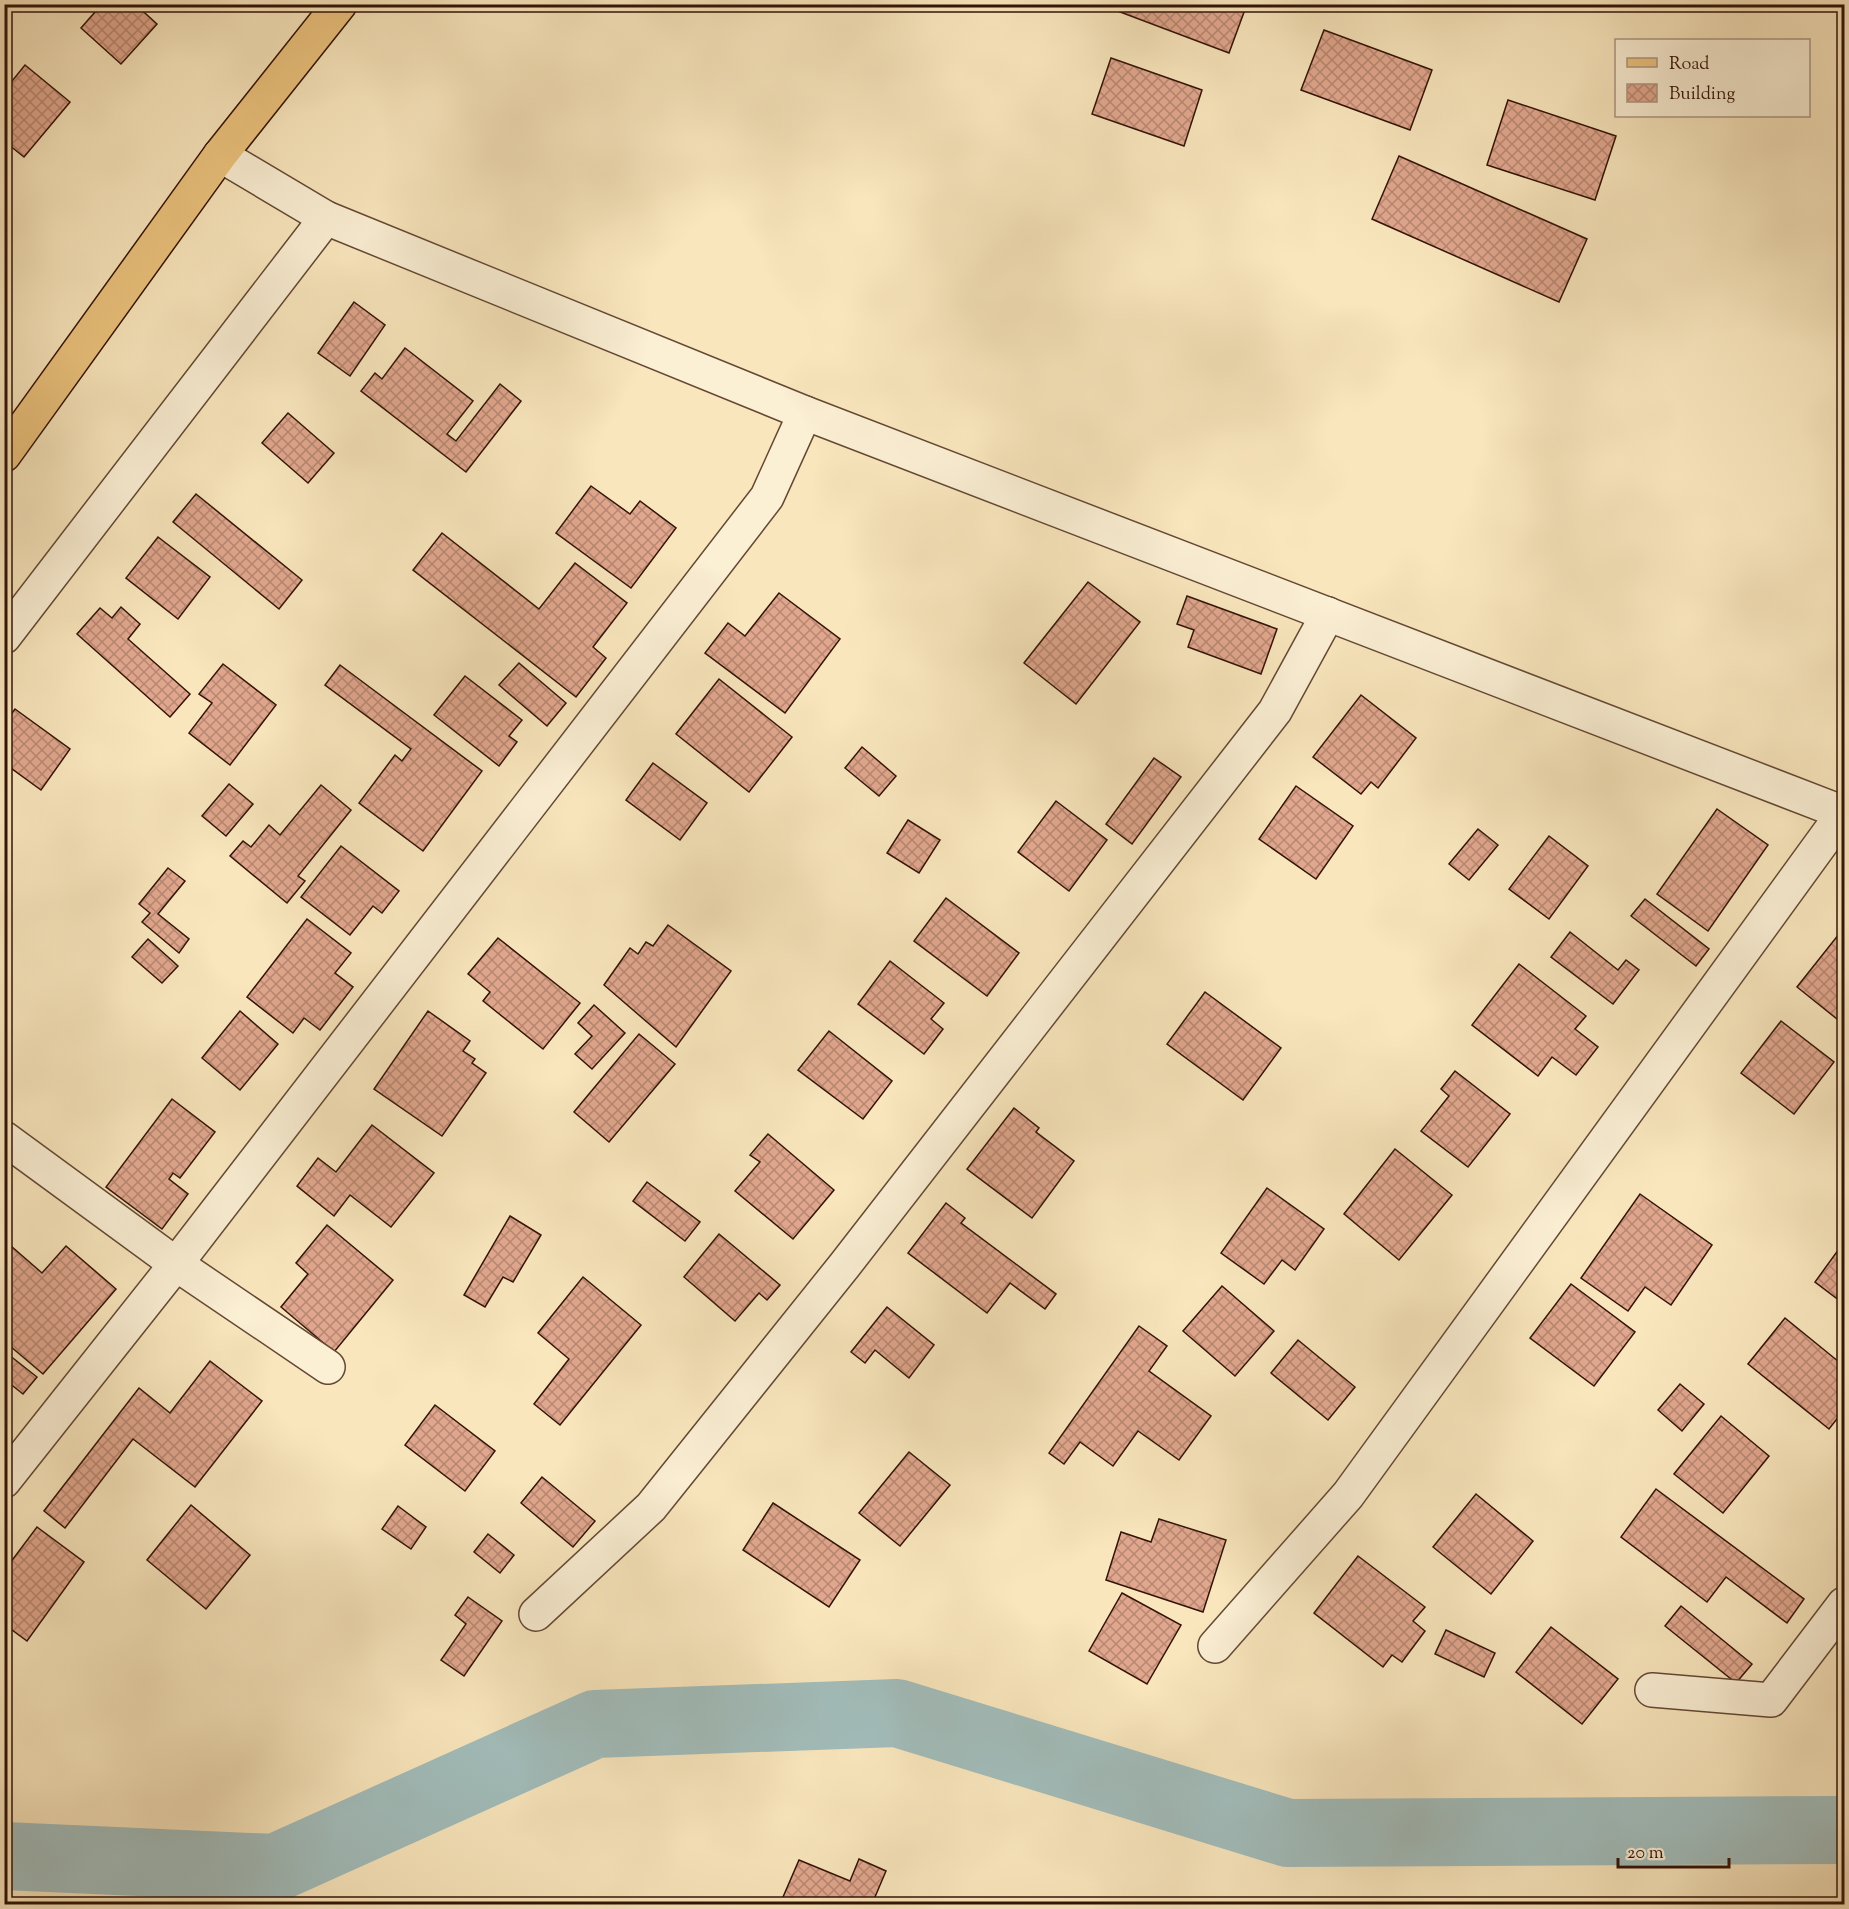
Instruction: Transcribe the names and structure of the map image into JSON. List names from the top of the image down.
{
  "legend": ["Road", "Building"],
  "scale_bar": "20 m"
}
